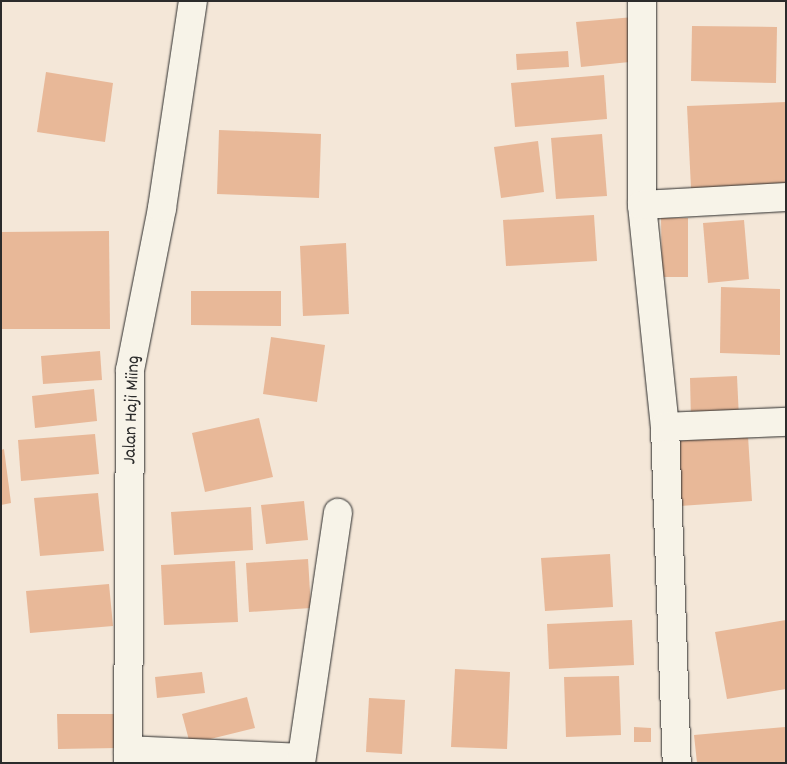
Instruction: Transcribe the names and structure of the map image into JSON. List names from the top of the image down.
{
  "streets": {
    "street": ["Jalan Haji Miing"]
  }
}
